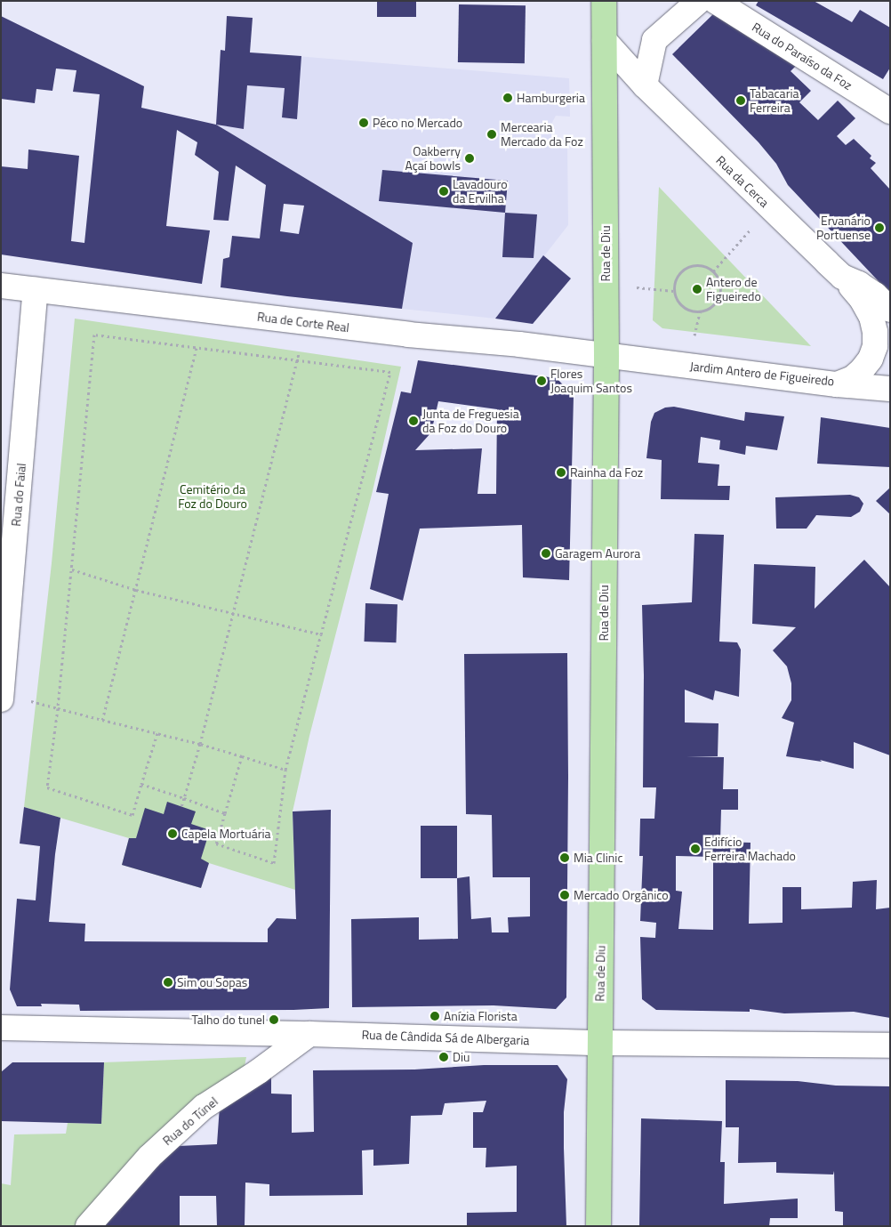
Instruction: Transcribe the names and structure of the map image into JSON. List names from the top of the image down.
{
  "streets": {
    "main road": ["Rua de Diu"],
    "street": [
      "Rua do Paraíso da Foz",
      "Rua da Cerca",
      "Rua de Corte Real",
      "Jardim Antero de Figueiredo",
      "Rua do Faial",
      "Rua de Cândida Sá de Albergaria",
      "Rua do Túnel"
    ]
  },
  "crossings": [
    ["Rua da Cerca", "Rua de Diu"],
    ["Rua da Cerca", "Jardim Antero de Figueiredo"],
    ["Rua de Diu", "Rua de Corte Real"],
    ["Rua de Diu", "Jardim Antero de Figueiredo"],
    ["Rua de Diu", "Rua de Cândida Sá de Albergaria"],
    ["Rua de Corte Real", "Jardim Antero de Figueiredo"],
    ["Rua de Corte Real", "Rua do Faial"],
    ["Rua de Cândida Sá de Albergaria", "Rua do Túnel"]
  ],
  "parks": ["Cemitério da Foz do Douro"],
  "places": [
    "Hamburgeria",
    "Tabacaria Ferreira",
    "Péco no Mercado",
    "Mercearia Mercado da Foz",
    "Oakberry Açaí bowls",
    "Lavadouro da Ervilha",
    "Ervanário Portuense",
    "Antero de Figueiredo",
    "Flores Joaquim Santos",
    "Junta de Freguesia da Foz do Douro",
    "Rainha da Foz",
    "Garagem Aurora",
    "Capela Mortuária",
    "Edifício Ferreira Machado",
    "Mia Clinic",
    "Mercado Orgânico",
    "Sim ou Sopas",
    "Anízia Florista",
    "Talho do tunel",
    "Diu"
  ]
}
